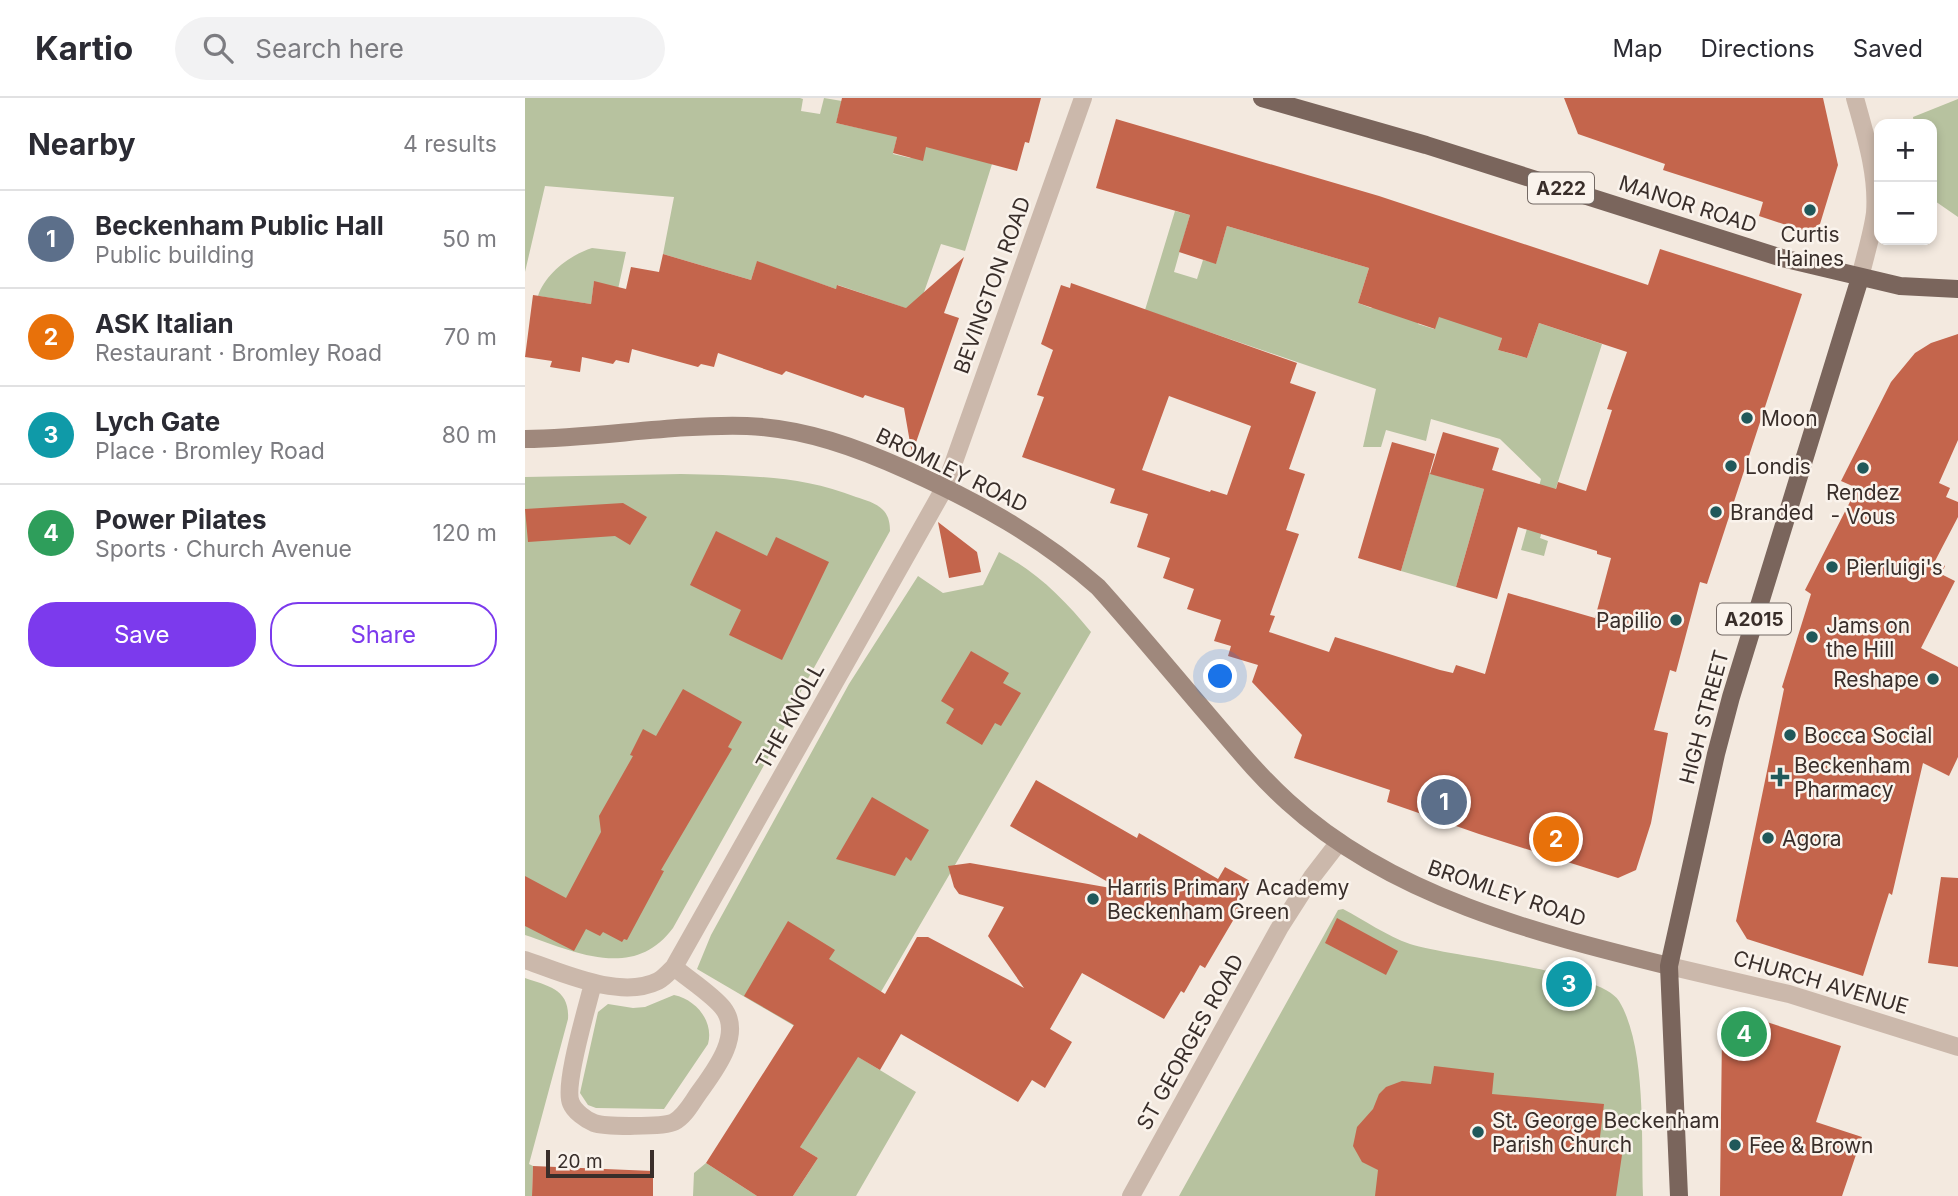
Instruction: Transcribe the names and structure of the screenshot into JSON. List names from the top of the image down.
{
  "streets": {
    "main road": [
      "A222",
      "MANOR ROAD",
      "BROMLEY ROAD",
      "A2015",
      "HIGH STREET"
    ],
    "street": [
      "BEVINGTON ROAD",
      "THE KNOLL",
      "CHURCH AVENUE",
      "ST GEORGES ROAD"
    ]
  },
  "crossings": [
    ["A222", "MANOR ROAD"],
    ["A222", "HIGH STREET"],
    ["MANOR ROAD", "HIGH STREET"],
    ["BEVINGTON ROAD", "BROMLEY ROAD"],
    ["BEVINGTON ROAD", "THE KNOLL"],
    ["BROMLEY ROAD", "THE KNOLL"],
    ["BROMLEY ROAD", "HIGH STREET"],
    ["BROMLEY ROAD", "CHURCH AVENUE"],
    ["BROMLEY ROAD", "ST GEORGES ROAD"],
    ["HIGH STREET", "CHURCH AVENUE"]
  ],
  "places": {
    "other": [
      "Curtis Haines",
      "Moon",
      "Londis",
      "Rendez - Vous",
      "Branded",
      "Pierluigi's",
      "Papilio",
      "Jams on the Hill",
      "Reshape",
      "Bocca Social",
      "Agora",
      "Harris Primary Academy Beckenham Green",
      "St. George Beckenham Parish Church",
      "Fee & Brown"
    ],
    "health": ["Beckenham Pharmacy"]
  },
  "scale_bar": "20 m",
  "page": {
    "header": "Kartio",
    "search": "Search here",
    "nav": ["Map", "Directions", "Saved"],
    "heading": ["Nearby", "4 results"],
    "map_buttons": ["+", "−"],
    "list": [
      {
        "mark": "1",
        "name": "Beckenham Public Hall",
        "note": "Public building",
        "value": "50 m"
      },
      {
        "mark": "2",
        "name": "ASK Italian",
        "note": "Restaurant · Bromley Road",
        "value": "70 m"
      },
      {
        "mark": "3",
        "name": "Lych Gate",
        "note": "Place · Bromley Road",
        "value": "80 m"
      },
      {
        "mark": "4",
        "name": "Power Pilates",
        "note": "Sports · Church Avenue",
        "value": "120 m"
      }
    ],
    "buttons": ["Save", "Share"],
    "pins": [
      "1",
      "2",
      "3",
      "4"
    ],
    "scale": "20 m"
  }
}
